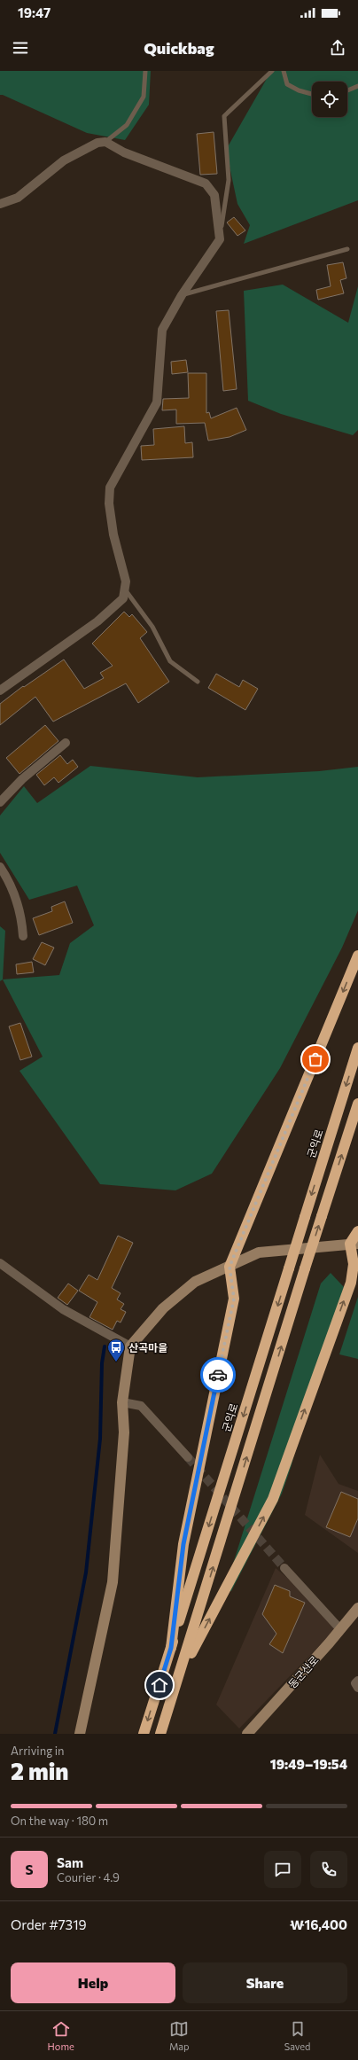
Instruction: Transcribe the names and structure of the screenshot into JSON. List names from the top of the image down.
{
  "streets": {
    "highway": ["군익로"],
    "street": ["동군산로"]
  },
  "places": {
    "bus stop": ["산곡마을"]
  },
  "page": {
    "status": "19:47",
    "header": "Quickbag",
    "heading": ["2 min", "Arriving in", "19:49–19:54"],
    "panel": [
      "Sam",
      "Courier · 4.9",
      "Order #7319",
      "₩16,400"
    ],
    "bar": "On the way · 180 m",
    "round": "S",
    "buttons": ["Help", "Share"],
    "tabs": ["Home", "Map", "Saved"]
  }
}
